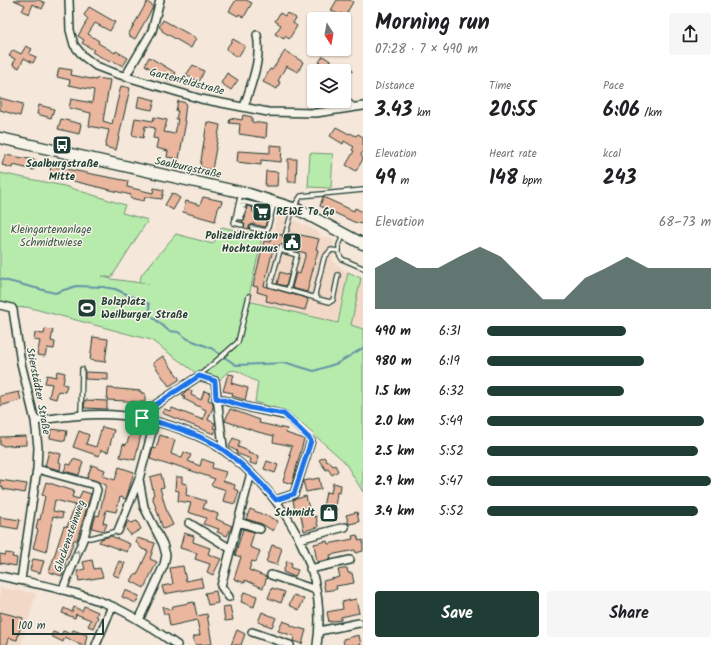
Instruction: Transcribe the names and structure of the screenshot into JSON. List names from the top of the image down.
{
  "streets": {
    "street": [
      "Gartenfeldstraße",
      "Saalburgstraße",
      "Stierstädter Straße",
      "Gluckensteinweg"
    ]
  },
  "crossings": [
    ["Stierstädter Straße", "Gluckensteinweg"]
  ],
  "parks": ["Kleingartenanlage Schmidtwiese"],
  "places": {
    "bus stop": ["Saalburgstraße Mitte"],
    "supermarket": ["REWE To Go"],
    "public building": ["Polizeidirektion Hochtaunus"],
    "sports": ["Bolzplatz Weilburger Straße"],
    "shop": ["Schmidt"]
  },
  "scale_bar": "100 m",
  "north": "bottom",
  "page": {
    "heading": ["Morning run", "07:28 · 7 × 490 m"],
    "stats": [
      ["Distance", "3.43 km"],
      ["Time", "20:55"],
      ["Pace", "6:06 /km"],
      ["Elevation", "49 m"],
      ["Heart rate", "148 bpm"],
      ["kcal", "243"]
    ],
    "chart": ["Elevation", "68–73 m"],
    "list": [
      {
        "name": "490 m",
        "note": "6:31"
      },
      {
        "name": "980 m",
        "note": "6:19"
      },
      {
        "name": "1.5 km",
        "note": "6:32"
      },
      {
        "name": "2.0 km",
        "note": "5:49"
      },
      {
        "name": "2.5 km",
        "note": "5:52"
      },
      {
        "name": "2.9 km",
        "note": "5:47"
      },
      {
        "name": "3.4 km",
        "note": "5:52"
      }
    ],
    "buttons": ["Save", "Share"],
    "scale": "100 m"
  }
}
